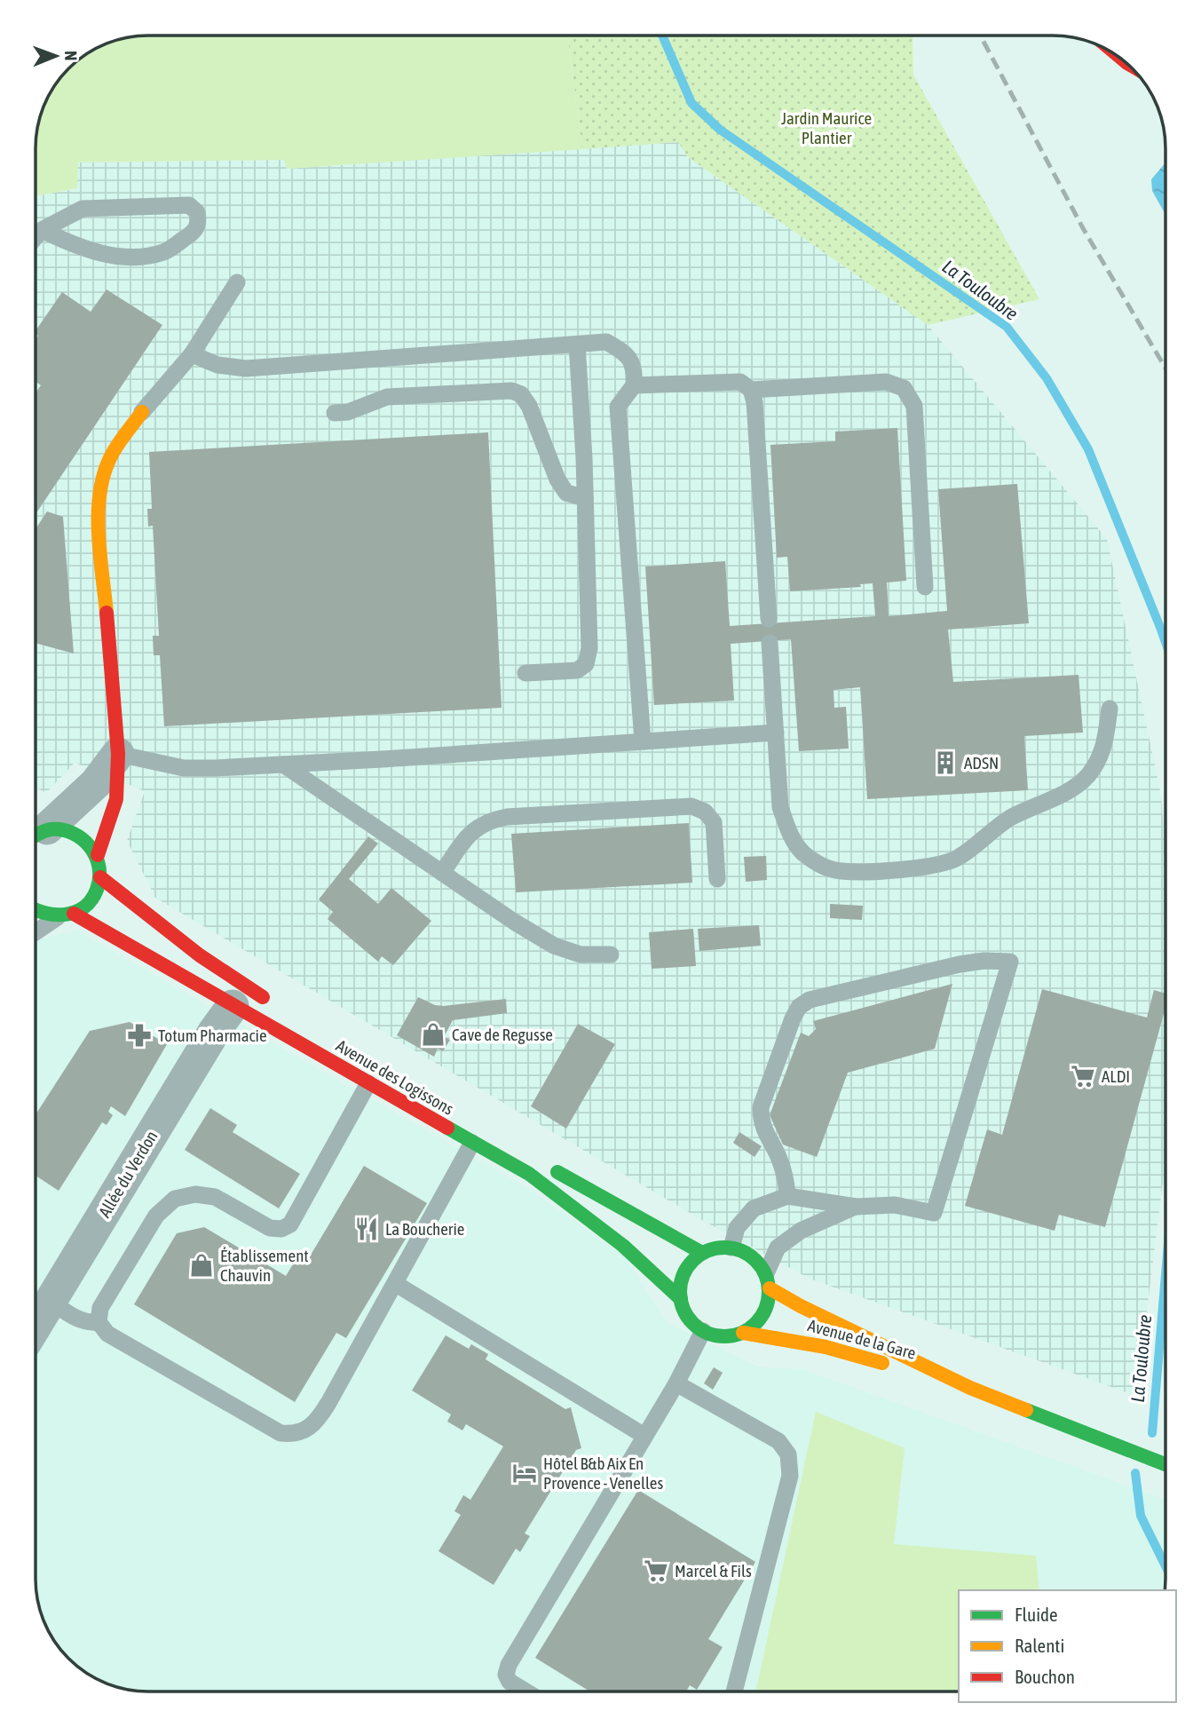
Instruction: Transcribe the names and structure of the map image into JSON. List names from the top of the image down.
{
  "streets": {
    "main road": ["Avenue des Logissons", "Avenue de la Gare"],
    "street": ["Allée du Verdon"]
  },
  "crossings": [
    ["Avenue des Logissons", "Allée du Verdon"],
    ["Avenue des Logissons", "Avenue de la Gare"]
  ],
  "water": ["La Touloubre"],
  "parks": ["Jardin Maurice Plantier"],
  "places": {
    "building": ["ADSN"],
    "shop": ["Cave de Regusse", "Établissement Chauvin"],
    "pharmacy": ["Totum Pharmacie"],
    "supermarket": ["ALDI", "Marcel & Fils"],
    "restaurant": ["La Boucherie"],
    "hotel": ["Hôtel B&b Aix En Provence - Venelles"]
  },
  "legend": ["Fluide", "Ralenti", "Bouchon"],
  "north": "right"
}
